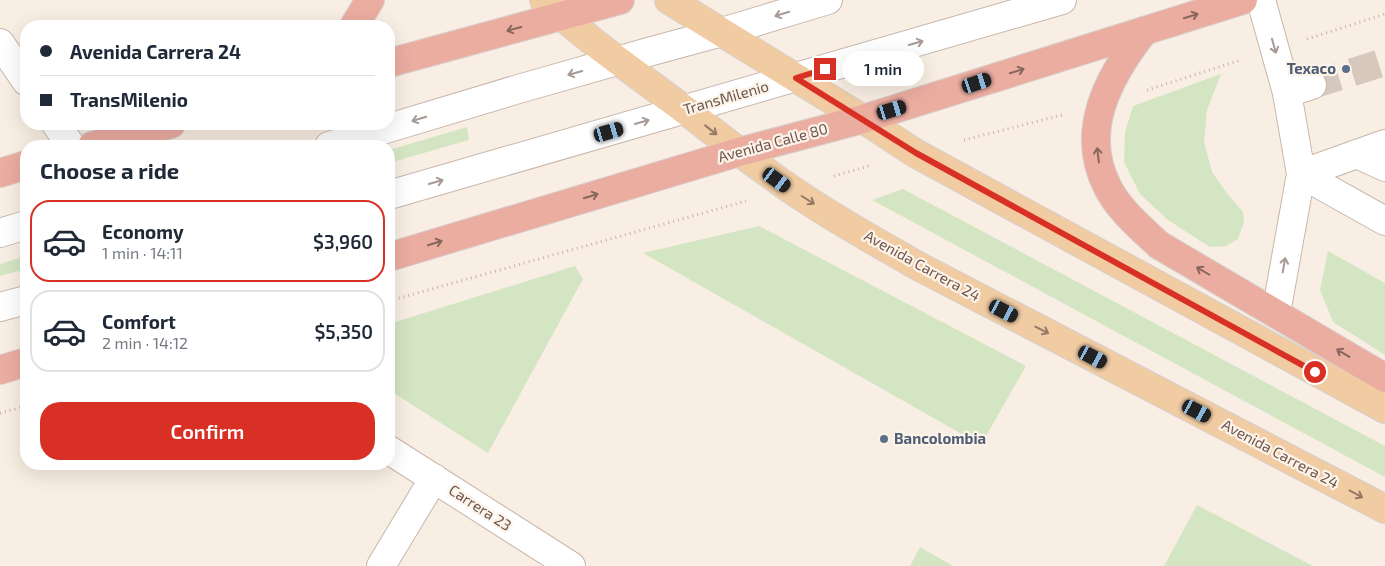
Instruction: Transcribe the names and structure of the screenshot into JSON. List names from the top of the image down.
{
  "streets": {
    "highway": ["Avenida Calle 80"],
    "main road": ["Avenida Carrera 24"],
    "street": ["TransMilenio", "Carrera 23"]
  },
  "crossings": [
    ["TransMilenio", "Avenida Carrera 24"],
    ["Avenida Calle 80", "Avenida Carrera 24"]
  ],
  "places": ["Texaco", "Bancolombia"],
  "page": {
    "banner": ["Avenida Carrera 24", "TransMilenio"],
    "bubble": "1 min",
    "heading": "Choose a ride",
    "list": [
      {
        "name": "Economy",
        "note": "1 min · 14:11",
        "value": "$3,960"
      },
      {
        "name": "Comfort",
        "note": "2 min · 14:12",
        "value": "$5,350"
      }
    ],
    "buttons": "Confirm"
  }
}
